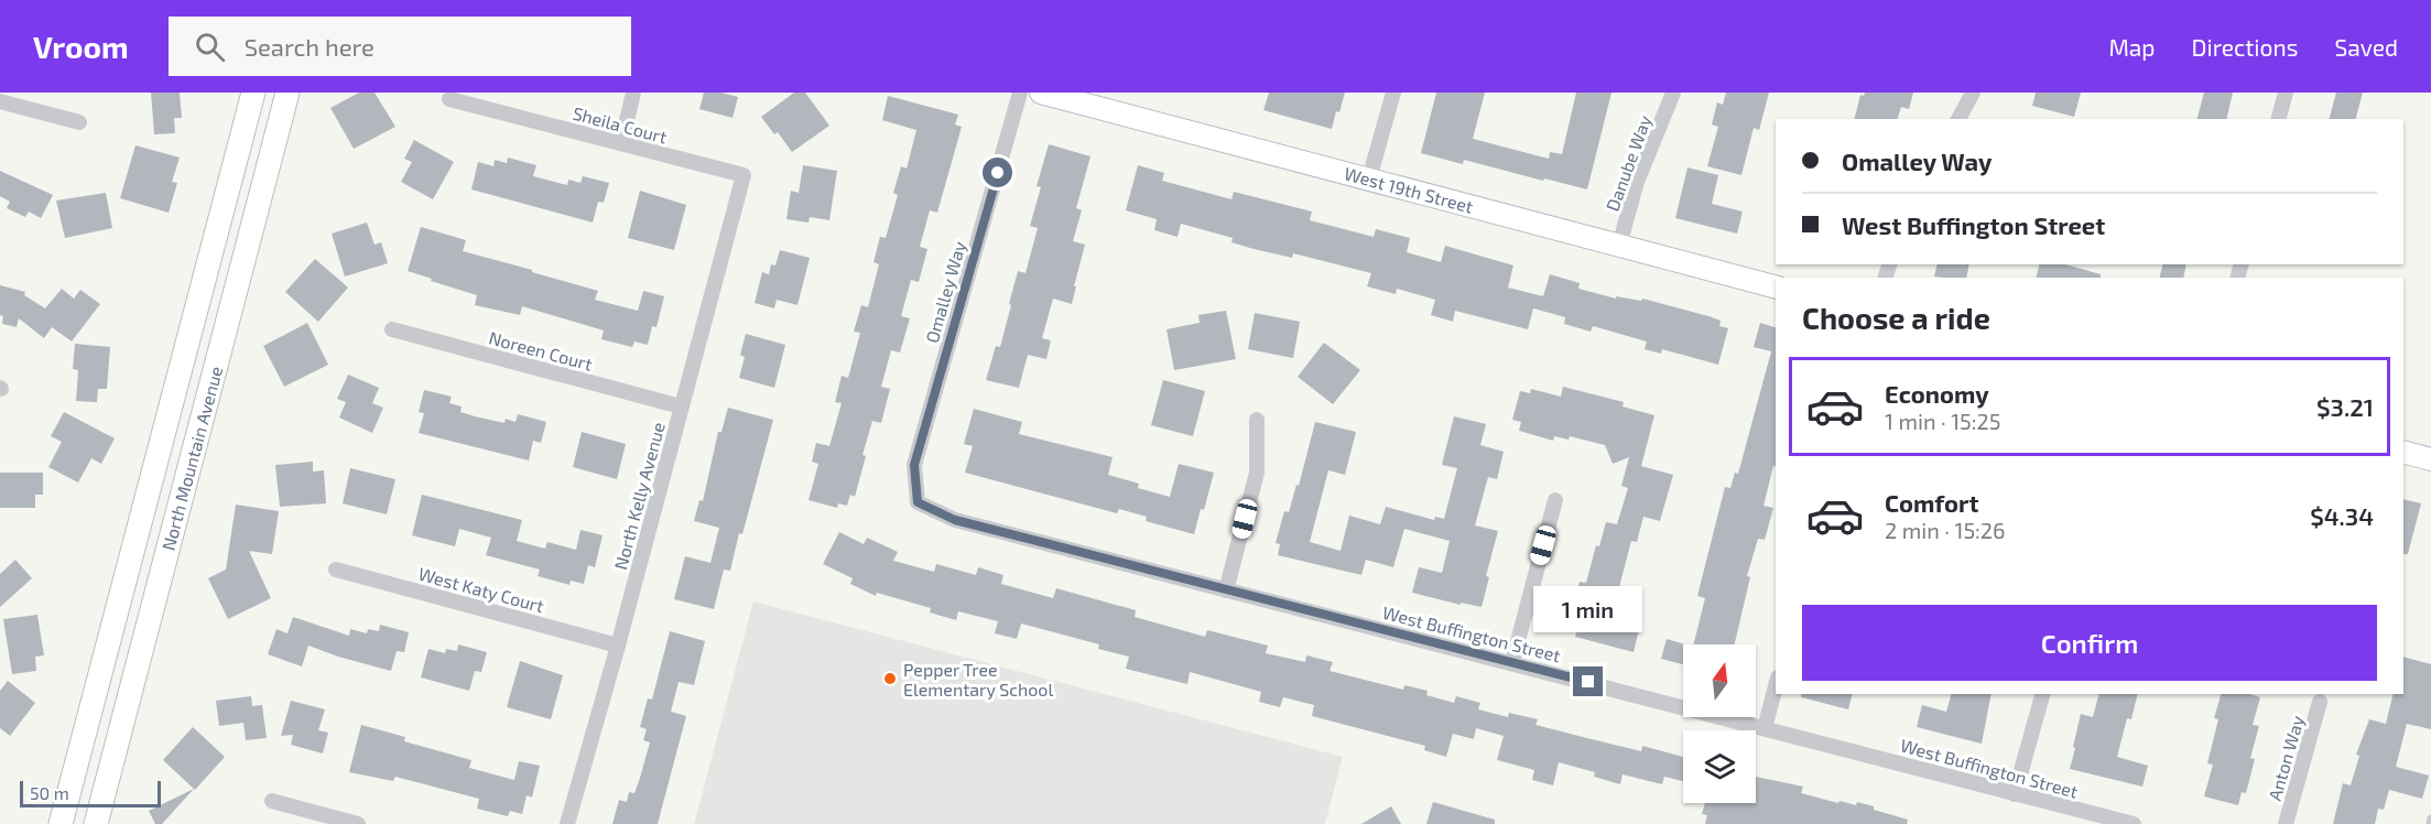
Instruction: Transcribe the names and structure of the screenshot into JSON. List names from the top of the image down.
{
  "streets": {
    "main road": ["West 19th Street", "North Mountain Avenue"],
    "street": [
      "Sheila Court",
      "Danube Way",
      "Omalley Way",
      "Noreen Court",
      "North Kelly Avenue",
      "West Katy Court",
      "West Buffington Street",
      "Anton Way"
    ]
  },
  "crossings": [
    ["Sheila Court", "North Kelly Avenue"],
    ["Danube Way", "West 19th Street"],
    ["Omalley Way", "West Buffington Street"],
    ["Noreen Court", "North Kelly Avenue"],
    ["North Kelly Avenue", "West Katy Court"]
  ],
  "places": ["Pepper Tree Elementary School"],
  "scale_bar": "50 m",
  "north": "top",
  "page": {
    "header": "Vroom",
    "search": "Search here",
    "nav": ["Map", "Directions", "Saved"],
    "banner": ["Omalley Way", "West Buffington Street"],
    "heading": "Choose a ride",
    "list": [
      {
        "name": "Economy",
        "note": "1 min · 15:25",
        "value": "$3.21"
      },
      {
        "name": "Comfort",
        "note": "2 min · 15:26",
        "value": "$4.34"
      }
    ],
    "bubble": "1 min",
    "buttons": "Confirm",
    "scale": "50 m"
  }
}
